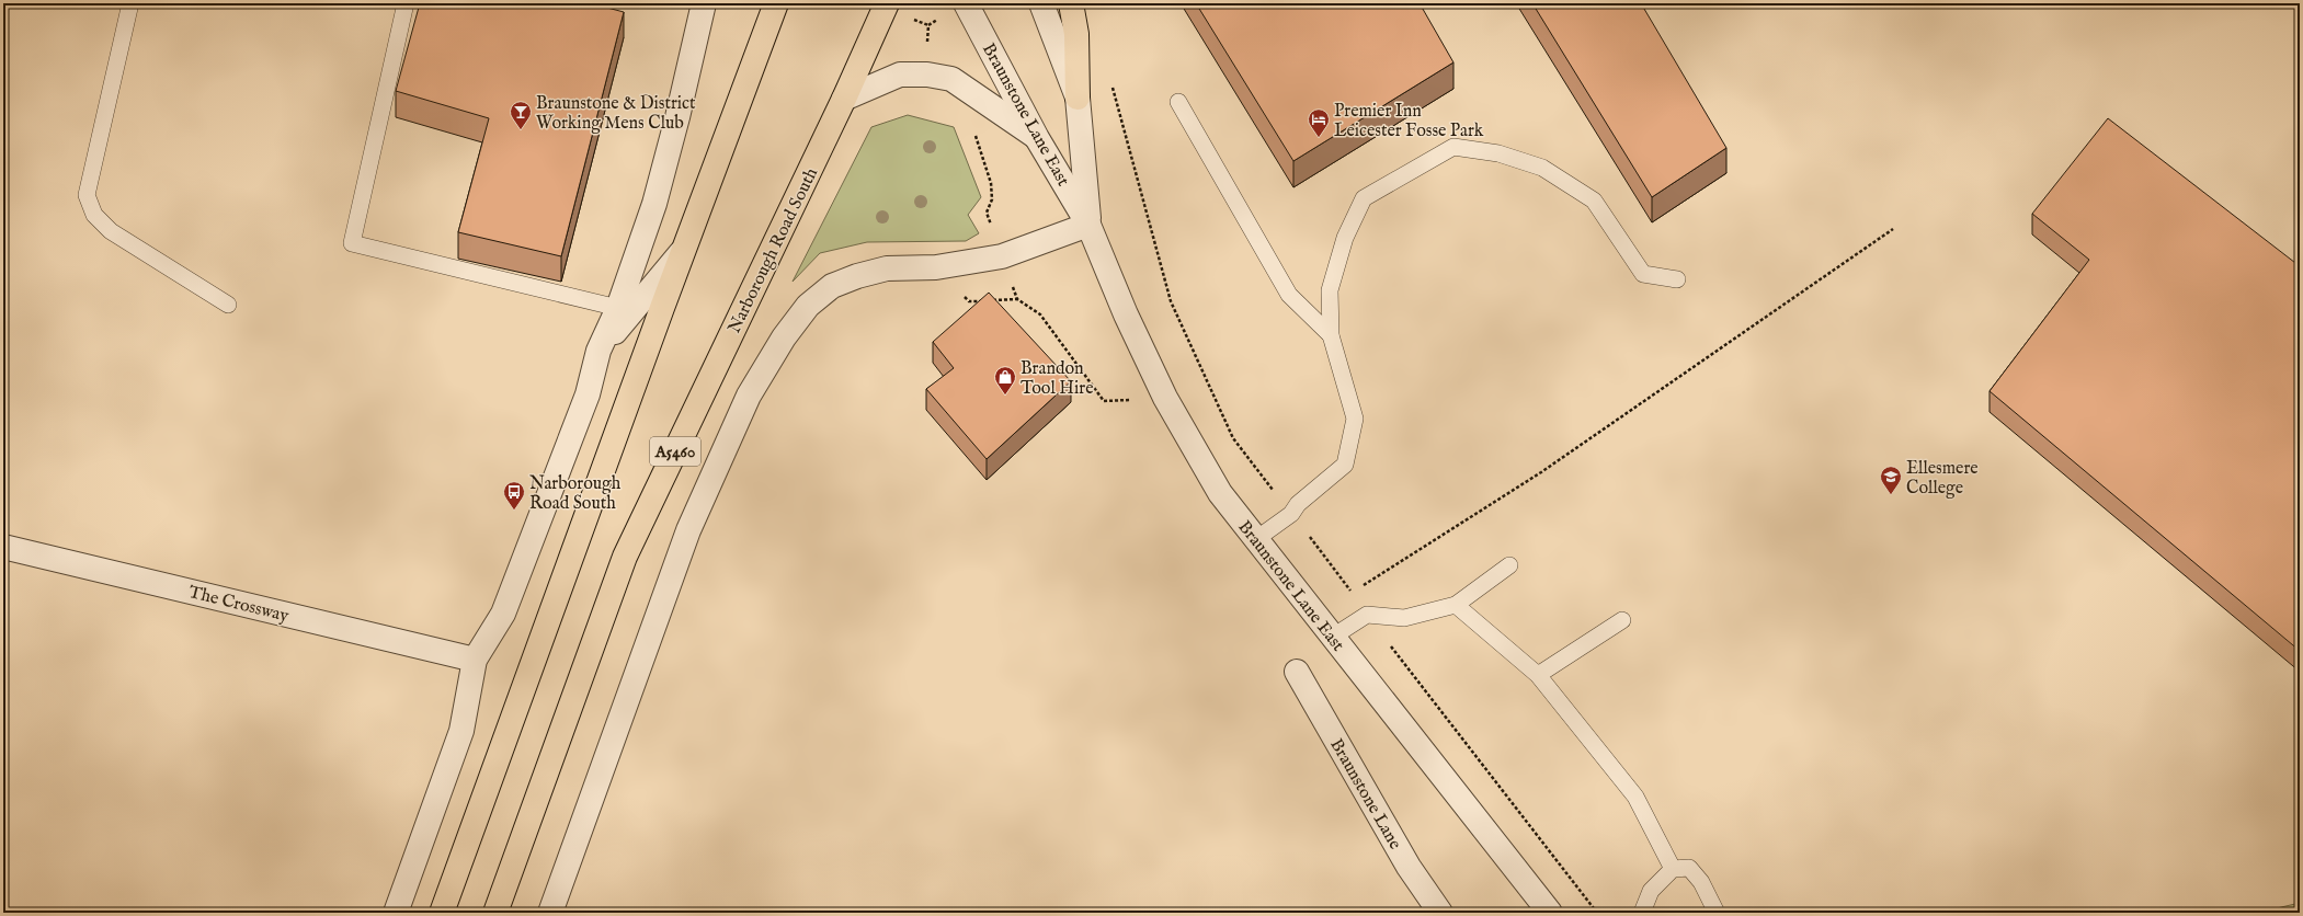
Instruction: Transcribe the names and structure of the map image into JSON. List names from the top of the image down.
{
  "streets": {
    "main road": ["Narborough Road South", "A5460"],
    "street": ["Braunstone Lane East", "The Crossway", "Braunstone Lane"]
  },
  "places": {
    "bar": ["Braunstone & District Working Mens Club"],
    "hotel": ["Premier Inn Leicester Fosse Park"],
    "shop": ["Brandon Tool Hire"],
    "school or university": ["Ellesmere College"],
    "bus stop": ["Narborough Road South"]
  }
}
